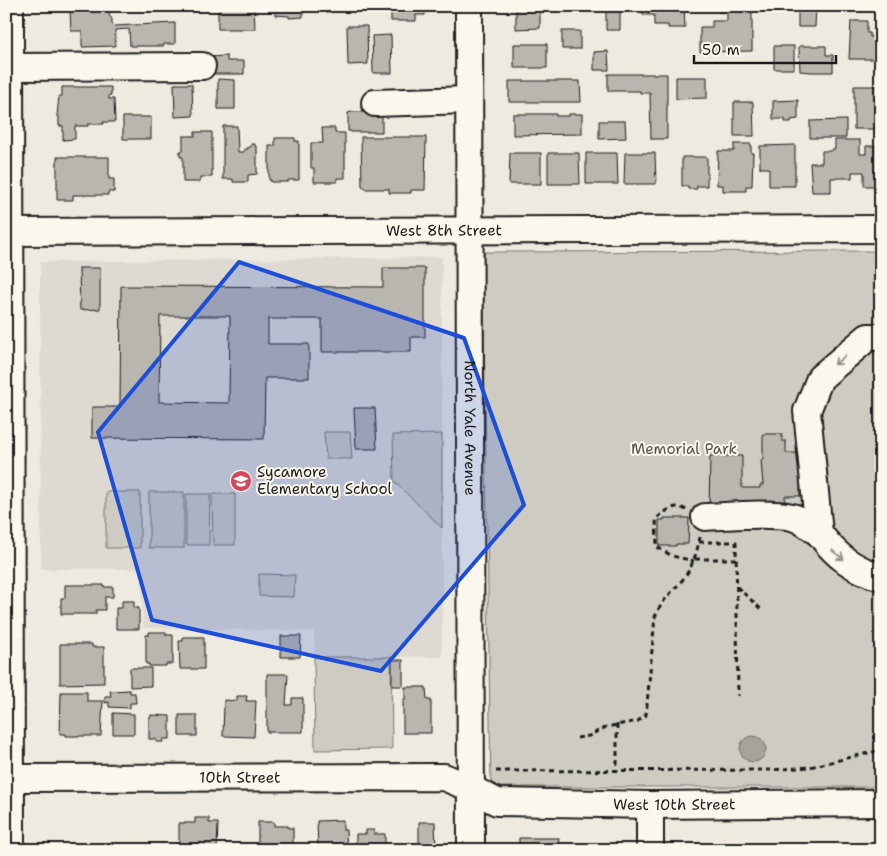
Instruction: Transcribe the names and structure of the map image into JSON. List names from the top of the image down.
{
  "streets": {
    "street": [
      "West 8th Street",
      "North Yale Avenue",
      "10th Street",
      "West 10th Street"
    ]
  },
  "crossings": [
    ["West 8th Street", "North Yale Avenue"],
    ["North Yale Avenue", "10th Street"],
    ["North Yale Avenue", "West 10th Street"],
    ["10th Street", "West 10th Street"]
  ],
  "parks": ["Memorial Park"],
  "places": {
    "school or university": ["Sycamore Elementary School"]
  },
  "scale_bar": "50 m"
}
